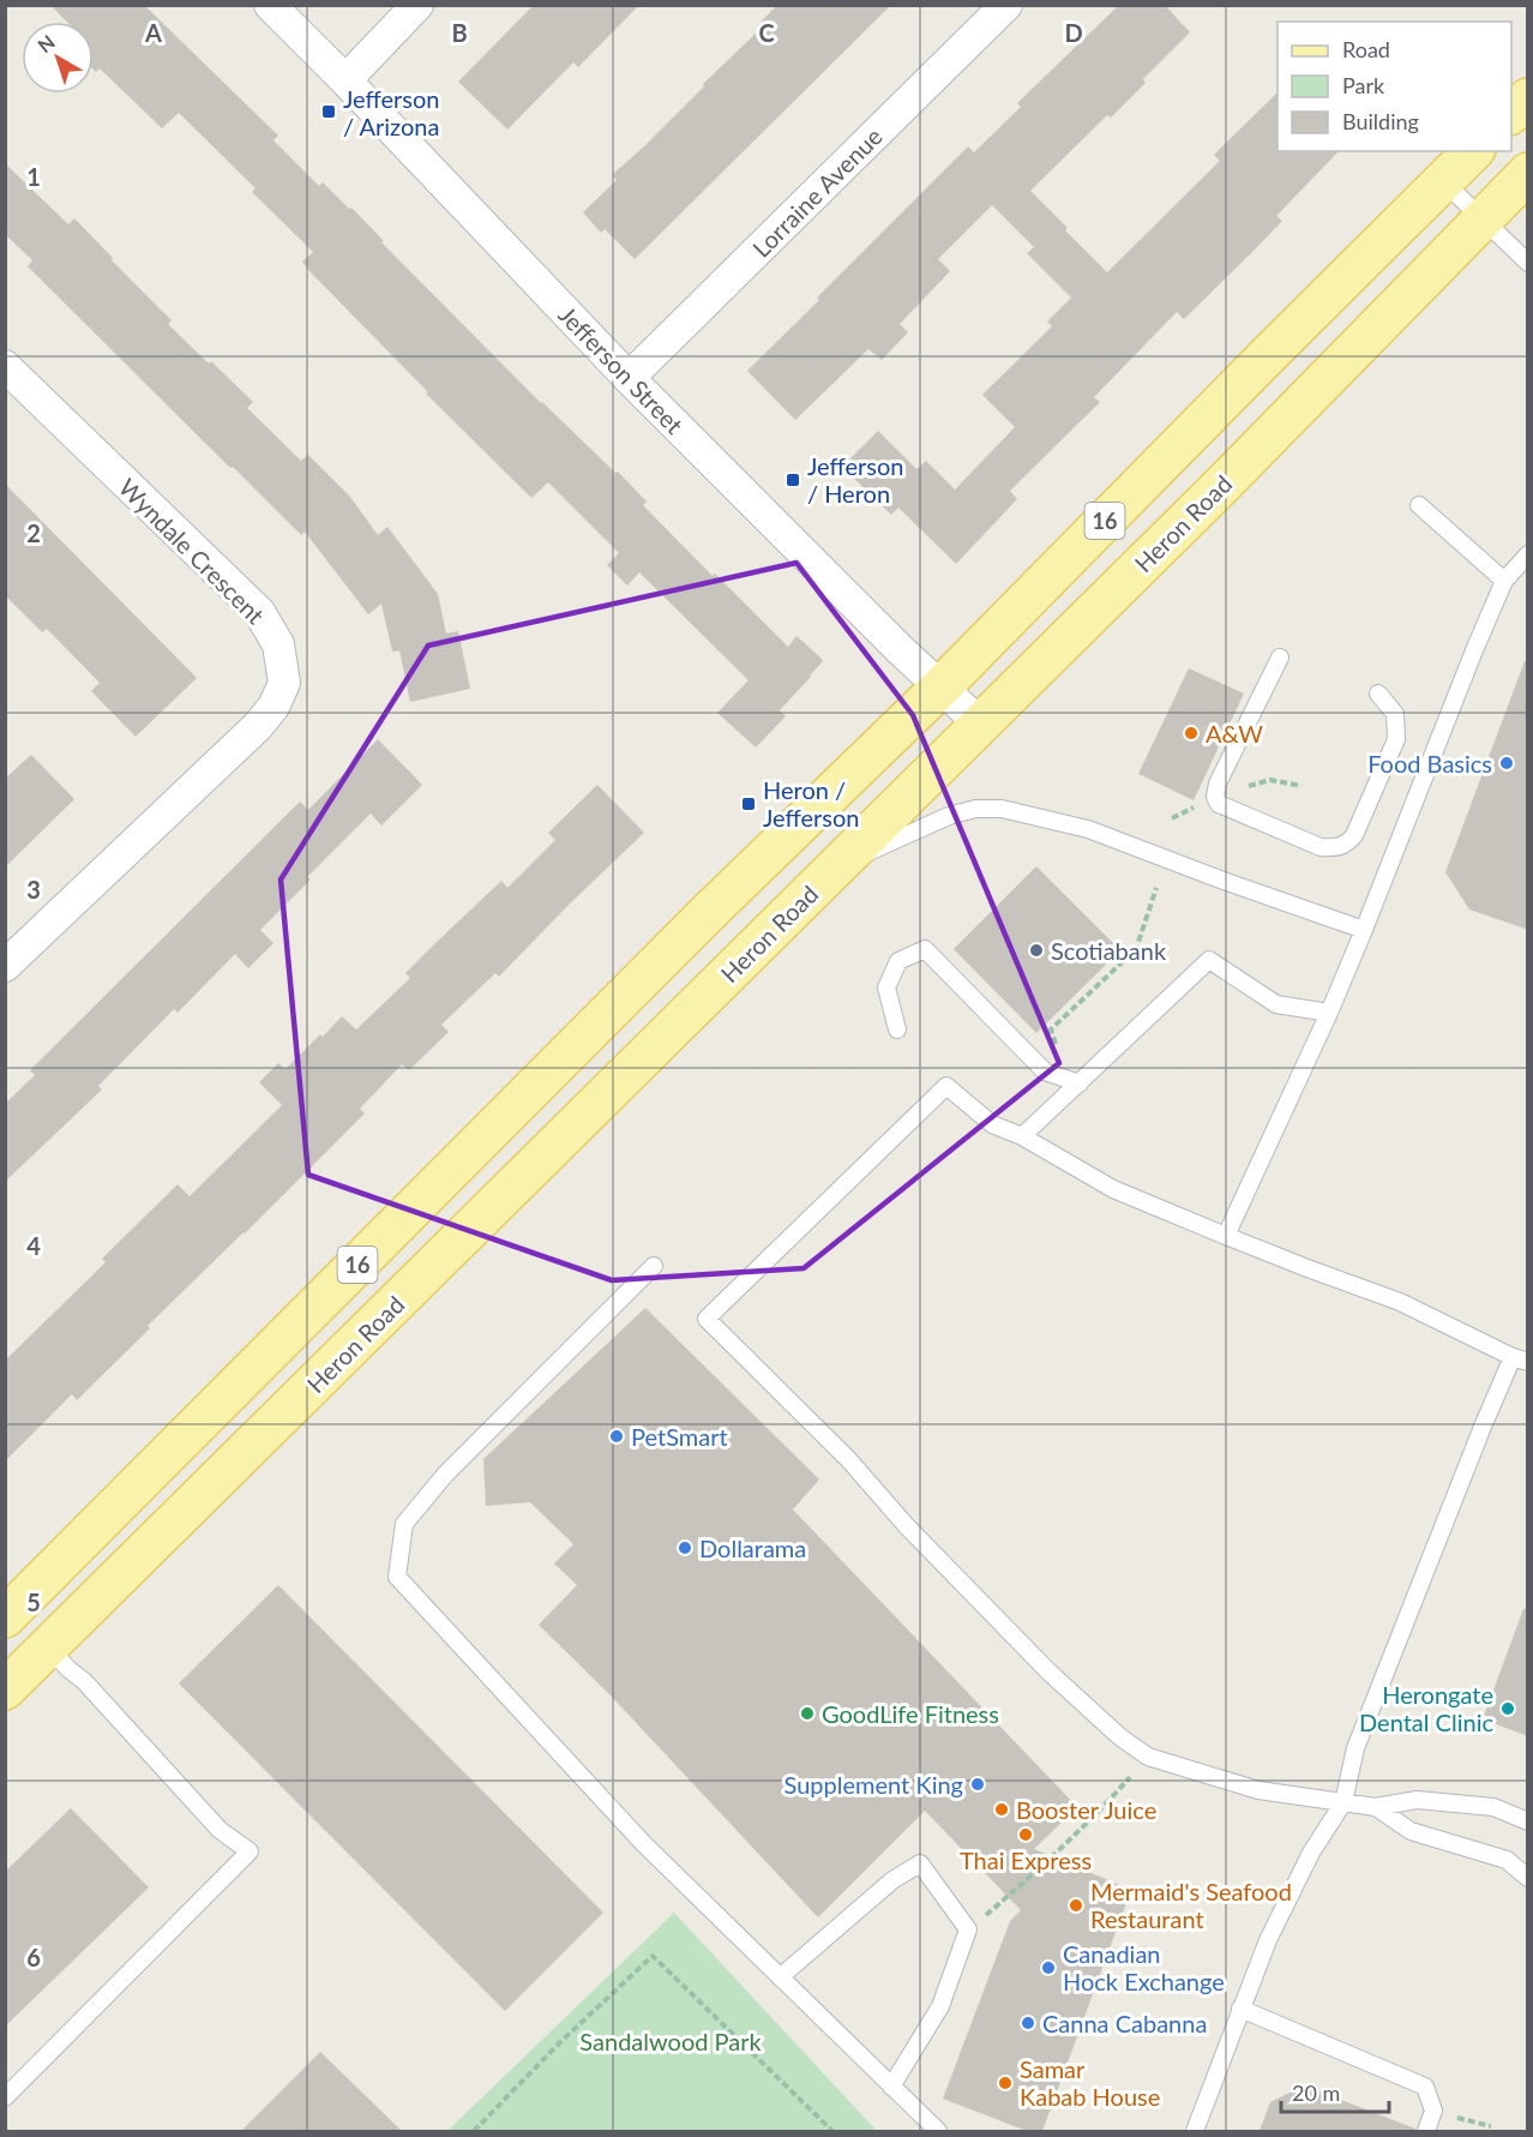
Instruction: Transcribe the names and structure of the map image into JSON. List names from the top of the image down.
{
  "streets": {
    "main road": ["16", "Heron Road"],
    "street": ["Lorraine Avenue", "Jefferson Street", "Wyndale Crescent"]
  },
  "crossings": [
    ["Lorraine Avenue", "Jefferson Street"],
    ["Jefferson Street", "16"],
    ["Jefferson Street", "Heron Road"]
  ],
  "parks": ["Sandalwood Park"],
  "places": {
    "transit": ["Jefferson / Arizona", "Jefferson / Heron", "Heron / Jefferson"],
    "other": [
      "A&W",
      "Food Basics",
      "Scotiabank",
      "PetSmart",
      "Dollarama",
      "Herongate Dental Clinic",
      "GoodLife Fitness",
      "Supplement King",
      "Booster Juice",
      "Thai Express",
      "Mermaid's Seafood Restaurant",
      "Canadian Hock Exchange",
      "Canna Cabanna",
      "Samar Kabab House"
    ]
  },
  "legend": ["Road", "Park", "Building"],
  "scale_bar": "20 m",
  "north": "top left",
  "grid": {
    "columns": [
      "A",
      "B",
      "C",
      "D"
    ],
    "rows": [
      "1",
      "2",
      "3",
      "4",
      "5",
      "6"
    ]
  }
}
